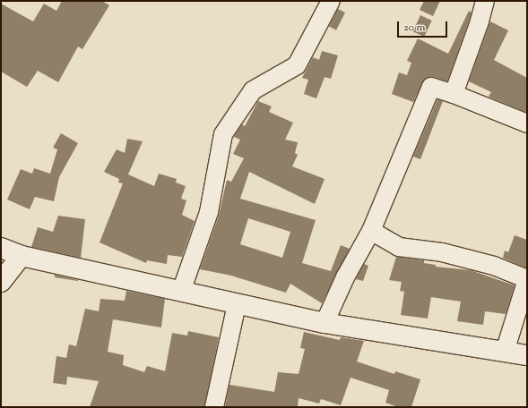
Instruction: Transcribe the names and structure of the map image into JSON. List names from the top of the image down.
{
  "scale_bar": "20 m"
}
